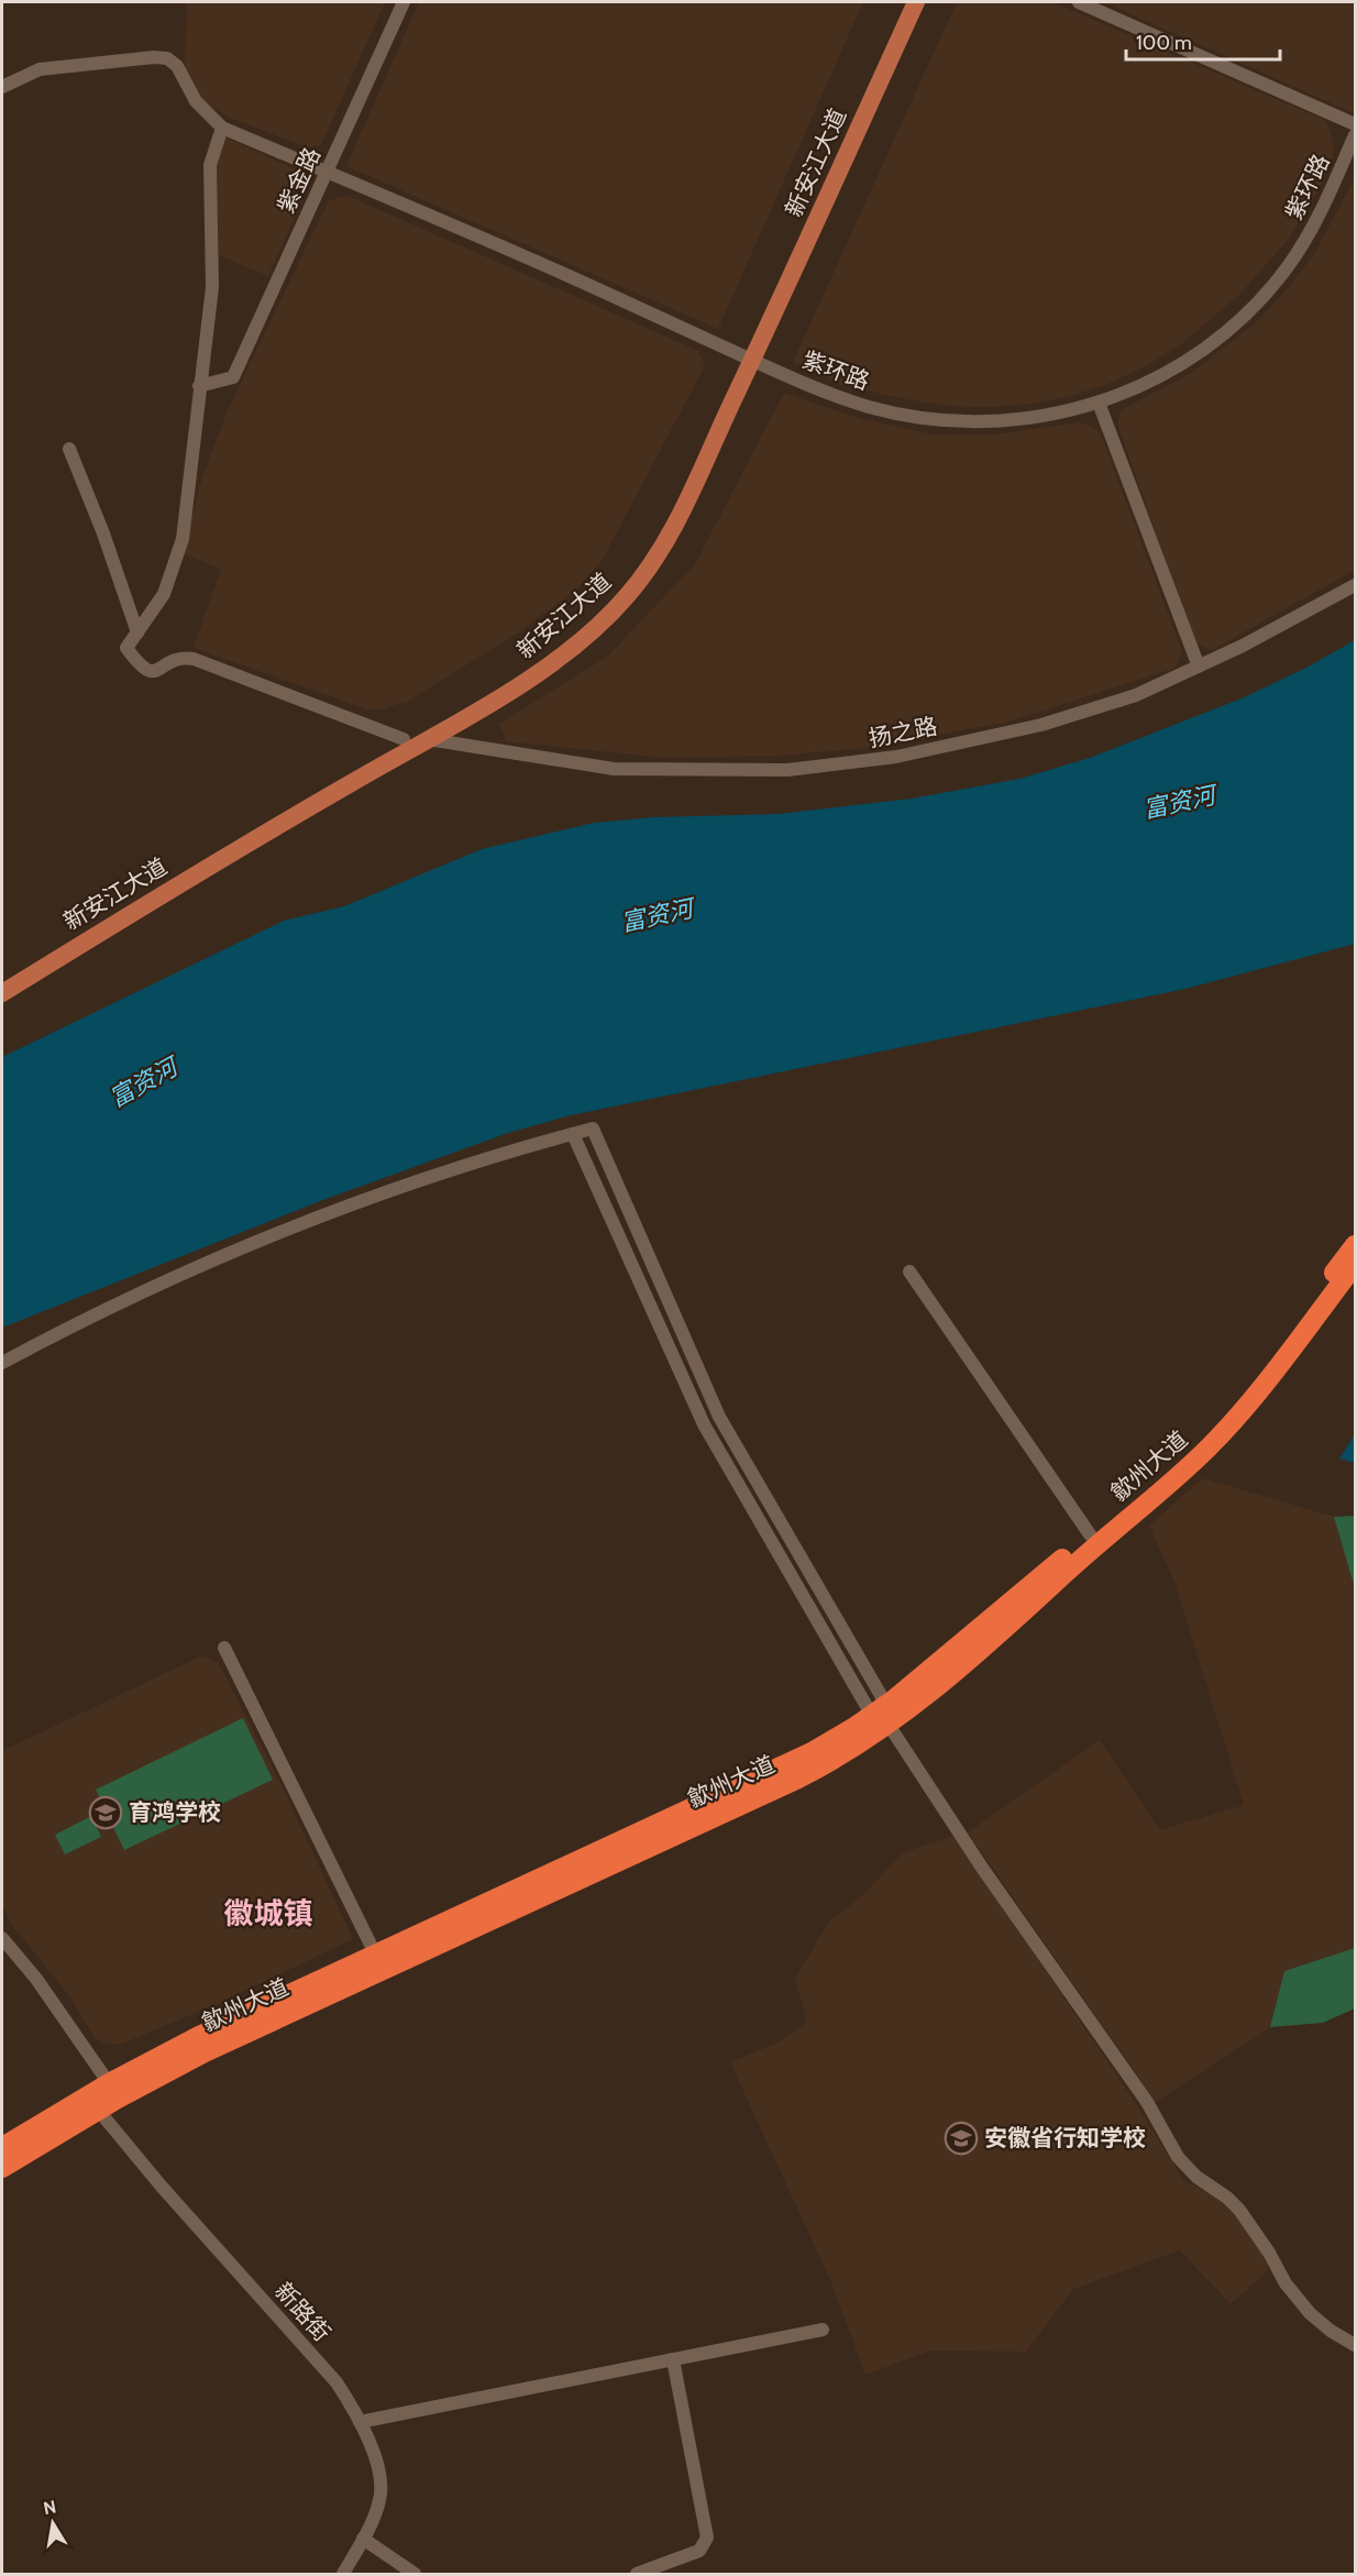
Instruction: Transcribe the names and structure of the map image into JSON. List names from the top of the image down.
{
  "streets": {
    "highway": ["歙州大道"],
    "main road": ["新安江大道"],
    "street": [
      "紫金路",
      "紫环路",
      "扬之路",
      "新路街"
    ]
  },
  "crossings": [
    ["新安江大道", "紫环路"],
    ["新安江大道", "扬之路"],
    ["紫金路", "紫环路"],
    ["歙州大道", "新路街"]
  ],
  "districts": ["徽城镇"],
  "water": ["富资河"],
  "places": {
    "school or university": ["育鸿学校", "安徽省行知学校"]
  },
  "scale_bar": "100 m",
  "north": "top"
}
